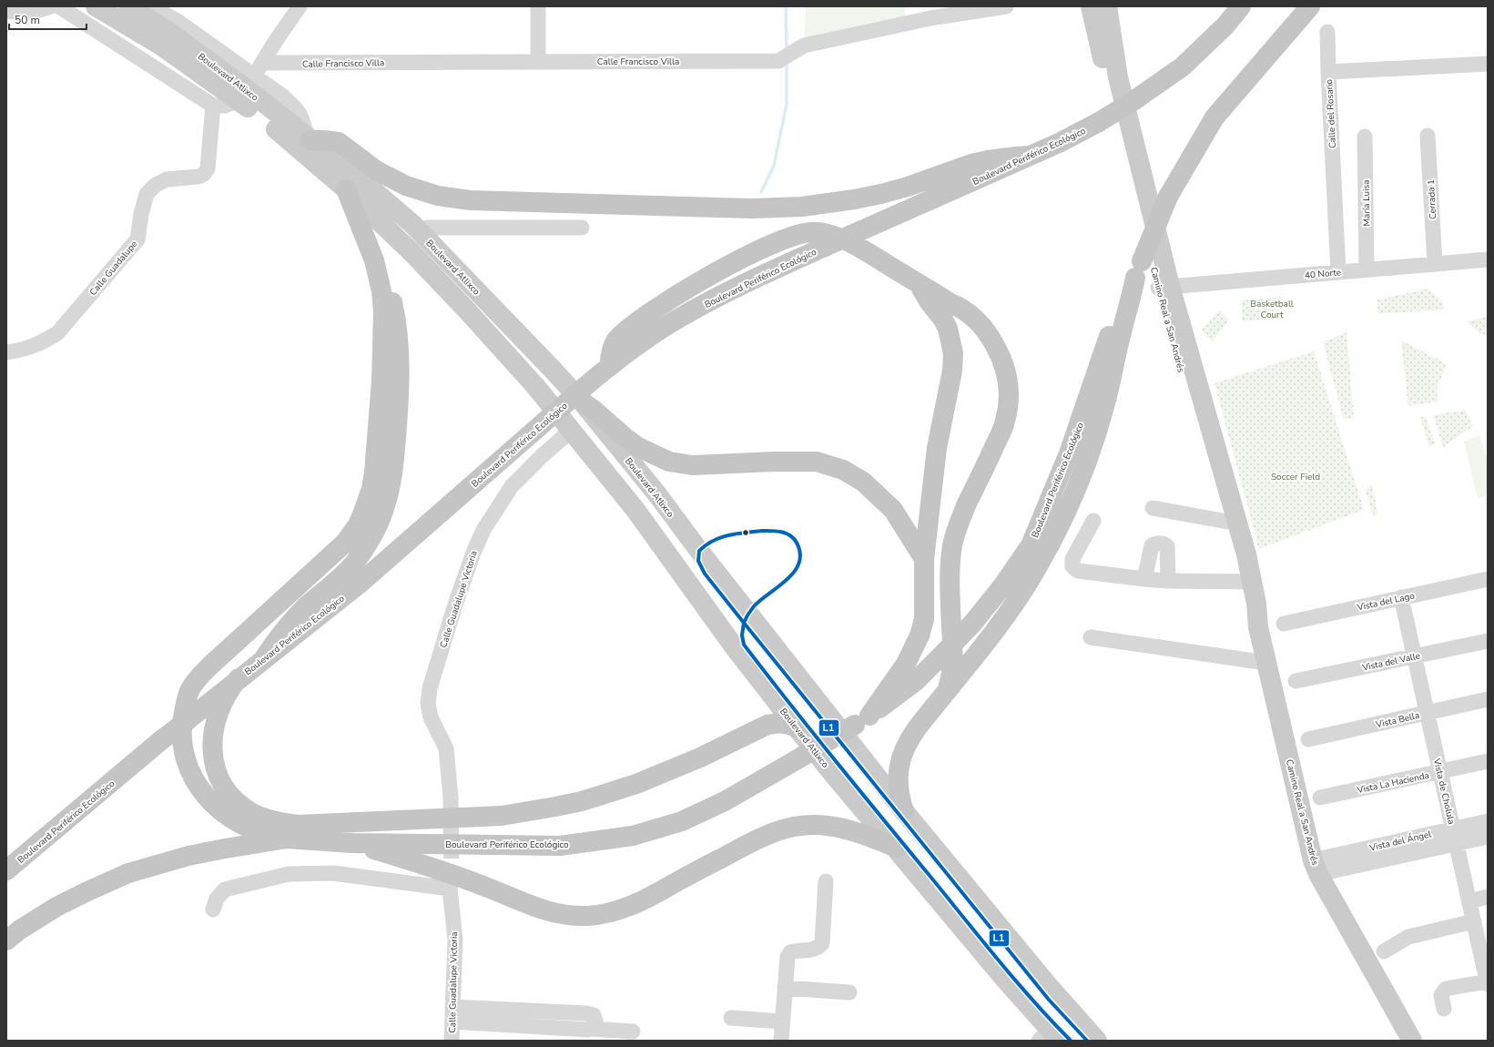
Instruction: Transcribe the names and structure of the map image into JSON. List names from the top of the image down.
{
  "streets": {
    "highway": ["Boulevard Periférico Ecológico"],
    "main road": ["Boulevard Atlixco", "Camino Real a San Andrés"],
    "street": [
      "Calle Francisco Villa",
      "Calle del Rosario",
      "Cerrada 1",
      "María Luisa",
      "Calle Guadalupe",
      "40 Norte",
      "Calle Guadalupe Victoria",
      "Vista del Lago",
      "Vista del Valle",
      "Vista Bella",
      "Vista La Hacienda",
      "Vista de Cholula",
      "Vista del Ángel"
    ]
  },
  "crossings": [
    ["Calle Francisco Villa", "Boulevard Atlixco"],
    ["Calle Francisco Villa", "Calle Guadalupe"],
    ["Boulevard Atlixco", "Calle Guadalupe Victoria"],
    ["Calle del Rosario", "40 Norte"],
    ["Cerrada 1", "40 Norte"],
    ["María Luisa", "40 Norte"],
    ["40 Norte", "Camino Real a San Andrés"],
    ["Camino Real a San Andrés", "Vista del Ángel"],
    ["Vista del Lago", "Vista de Cholula"],
    ["Vista del Valle", "Vista de Cholula"],
    ["Vista Bella", "Vista de Cholula"],
    ["Vista La Hacienda", "Vista de Cholula"],
    ["Vista de Cholula", "Vista del Ángel"]
  ],
  "parks": ["Basketball Court", "Soccer Field"],
  "lines": ["transit line L1"],
  "scale_bar": "50 m"
}
